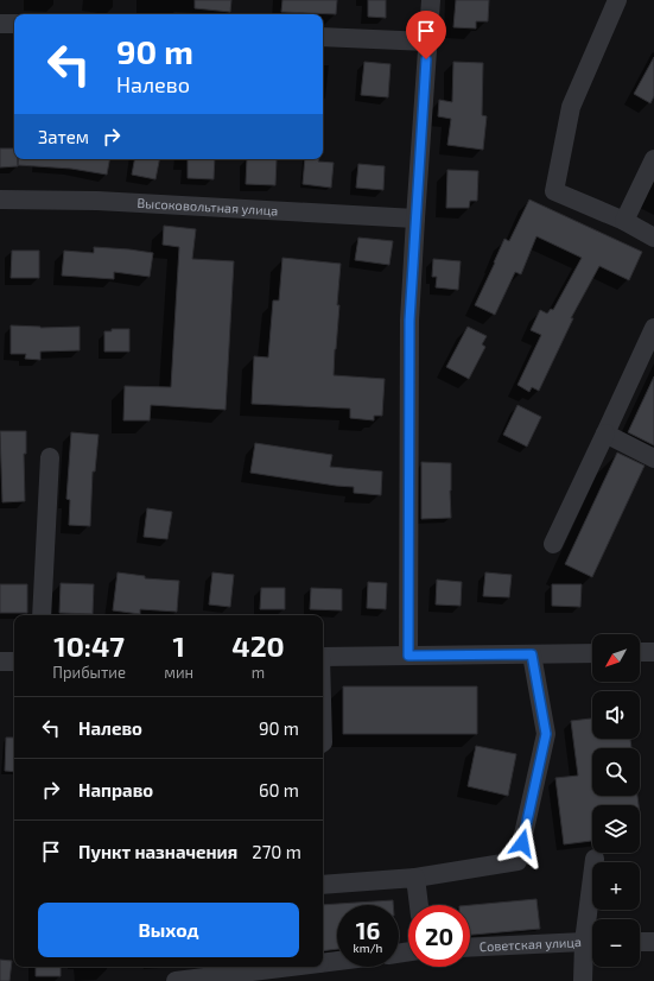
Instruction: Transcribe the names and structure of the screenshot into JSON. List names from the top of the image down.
{
  "streets": {
    "street": ["Высоковольтная улица", "Советская улица"]
  },
  "north": "bottom left",
  "page": {
    "turn": ["90 m", "Налево"],
    "then": "Затем",
    "eta": [
      "10:47",
      "Прибытие",
      "1",
      "мин",
      "420",
      "m"
    ],
    "map_buttons": ["+", "−"],
    "list": [
      {
        "name": "Налево",
        "value": "90 m"
      },
      {
        "name": "Направо",
        "value": "60 m"
      },
      {
        "name": "Пункт назначения",
        "value": "270 m"
      }
    ],
    "buttons": "Выход",
    "speed": "16 km/h",
    "limit": "20"
  }
}
